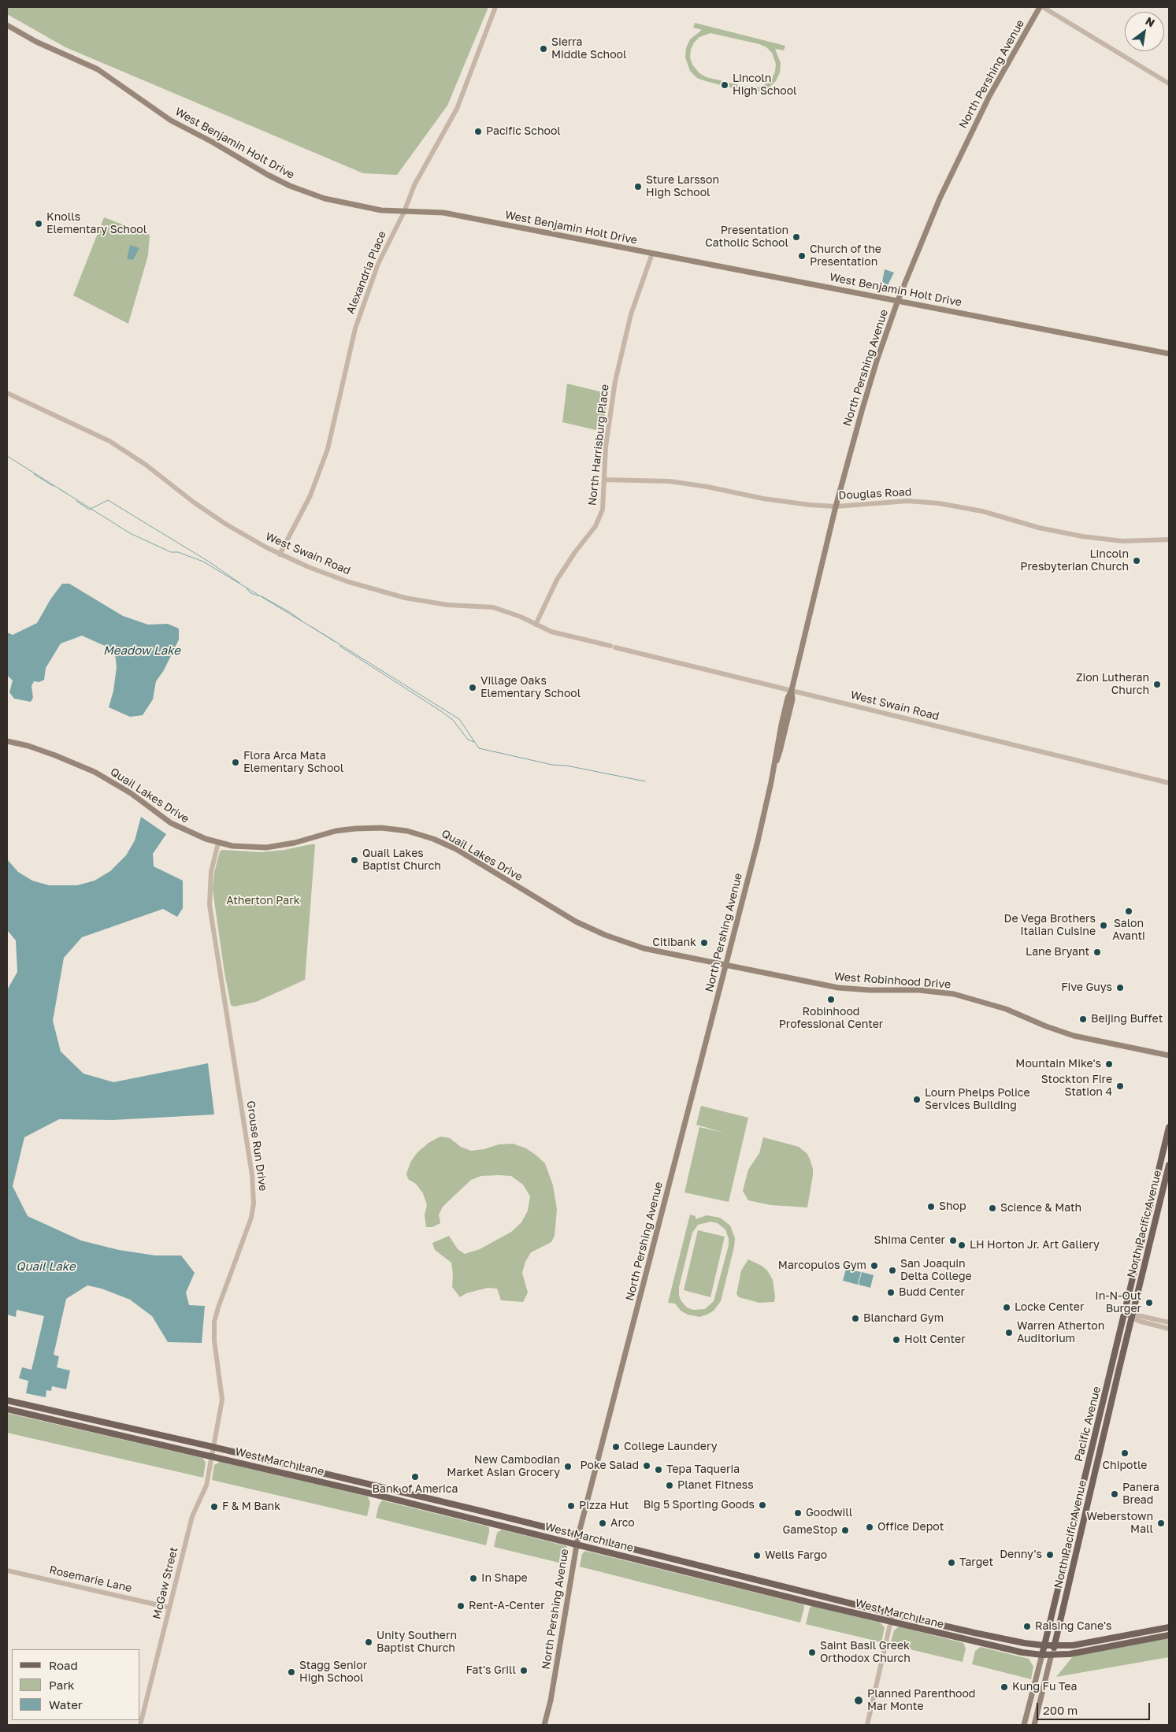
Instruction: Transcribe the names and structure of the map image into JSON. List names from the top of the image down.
{
  "streets": {
    "main road": [
      "North Pershing Avenue",
      "West Benjamin Holt Drive",
      "Quail Lakes Drive",
      "West Robinhood Drive",
      "North Pacific Avenue",
      "Pacific Avenue",
      "West March Lane"
    ],
    "street": [
      "Alexandria Place",
      "North Harrisburg Place",
      "Douglas Road",
      "West Swain Road",
      "Grouse Run Drive",
      "Rosemarie Lane",
      "McGaw Street"
    ]
  },
  "crossings": [
    ["North Pershing Avenue", "West Benjamin Holt Drive"],
    ["North Pershing Avenue", "Douglas Road"],
    ["North Pershing Avenue", "West Swain Road"],
    ["North Pershing Avenue", "Quail Lakes Drive"],
    ["North Pershing Avenue", "West Robinhood Drive"],
    ["North Pershing Avenue", "West March Lane"],
    ["West Benjamin Holt Drive", "Alexandria Place"],
    ["West Benjamin Holt Drive", "North Harrisburg Place"],
    ["Alexandria Place", "West Swain Road"],
    ["North Harrisburg Place", "Douglas Road"],
    ["North Harrisburg Place", "West Swain Road"],
    ["Quail Lakes Drive", "West Robinhood Drive"],
    ["Quail Lakes Drive", "Grouse Run Drive"],
    ["Grouse Run Drive", "West March Lane"],
    ["Grouse Run Drive", "McGaw Street"],
    ["North Pacific Avenue", "West March Lane"],
    ["Pacific Avenue", "West March Lane"],
    ["West March Lane", "McGaw Street"],
    ["Rosemarie Lane", "McGaw Street"]
  ],
  "water": ["Meadow Lake", "Quail Lake"],
  "parks": ["Atherton Park"],
  "places": [
    "Sierra Middle School",
    "Lincoln High School",
    "Pacific School",
    "Sture Larsson High School",
    "Knolls Elementary School",
    "Presentation Catholic School",
    "Church of the Presentation",
    "Lincoln Presbyterian Church",
    "Zion Lutheran Church",
    "Village Oaks Elementary School",
    "Flora Arca Mata Elementary School",
    "Quail Lakes Baptist Church",
    "Salon Avanti",
    "De Vega Brothers Italian Cuisine",
    "Citibank",
    "Lane Bryant",
    "Five Guys",
    "Robinhood Professional Center",
    "Beijing Buffet",
    "Mountain Mike's",
    "Stockton Fire Station 4",
    "Lourn Phelps Police Services Building",
    "Shop",
    "Science & Math",
    "Shima Center",
    "LH Horton Jr. Art Gallery",
    "Marcopulos Gym",
    "San Joaquin Delta College",
    "Budd Center",
    "In-N-Out Burger",
    "Locke Center",
    "Blanchard Gym",
    "Warren Atherton Auditorium",
    "Holt Center",
    "College Laundery",
    "Chipotle",
    "Poke Salad",
    "New Cambodian Market Asian Grocery",
    "Tepa Taqueria",
    "Bank of America",
    "Planet Fitness",
    "Panera Bread",
    "Big 5 Sporting Goods",
    "Pizza Hut",
    "F & M Bank",
    "Goodwill",
    "Arco",
    "Weberstown Mall",
    "Office Depot",
    "GameStop",
    "Denny's",
    "Wells Fargo",
    "Target",
    "In Shape",
    "Rent-A-Center",
    "Raising Cane's",
    "Unity Southern Baptist Church",
    "Saint Basil Greek Orthodox Church",
    "Fat's Grill",
    "Stagg Senior High School",
    "Kung Fu Tea",
    "Planned Parenthood Mar Monte"
  ],
  "legend": ["Road", "Park", "Water"],
  "scale_bar": "200 m",
  "north": "top right"
}
